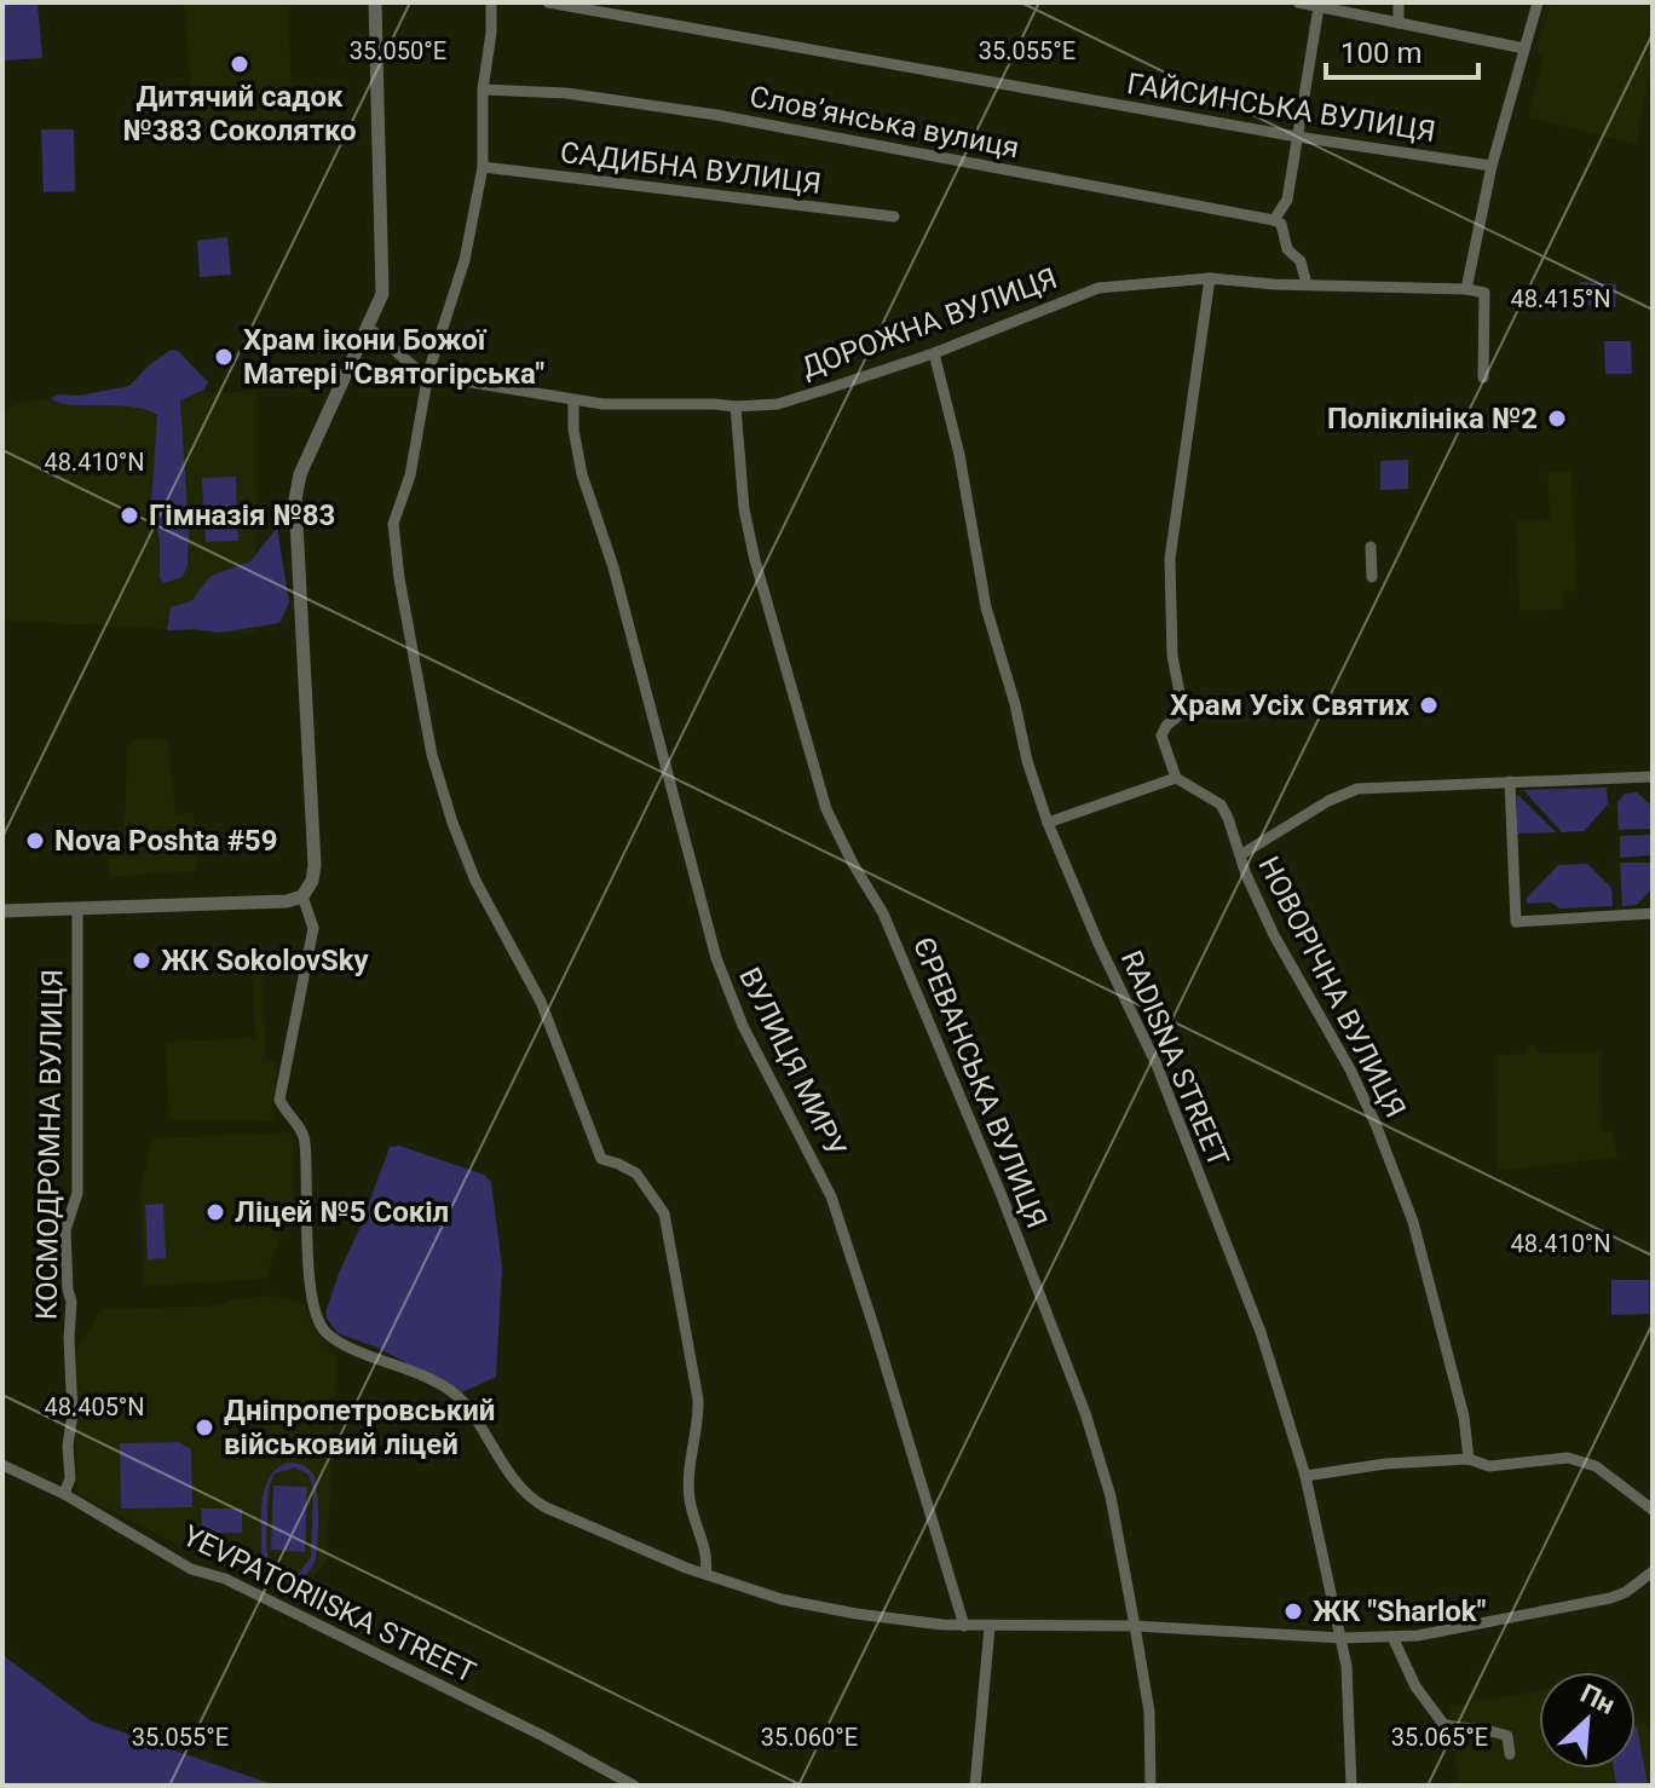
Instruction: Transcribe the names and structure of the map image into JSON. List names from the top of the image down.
{
  "streets": {
    "street": [
      "ГАЙСИНСЬКА ВУЛИЦЯ",
      "Словʼянська вулиця",
      "САДИБНА ВУЛИЦЯ",
      "ДОРОЖНА ВУЛИЦЯ",
      "НОВОРІЧНА ВУЛИЦЯ",
      "RADISNA STREET",
      "ВУЛИЦЯ МИРУ",
      "ЄРЕВАНСЬКА ВУЛИЦЯ",
      "КОСМОДРОМНА ВУЛИЦЯ",
      "YEVPATORIISKA STREET"
    ]
  },
  "crossings": [
    ["ДОРОЖНА ВУЛИЦЯ", "RADISNA STREET"],
    ["ДОРОЖНА ВУЛИЦЯ", "ВУЛИЦЯ МИРУ"],
    ["ДОРОЖНА ВУЛИЦЯ", "ЄРЕВАНСЬКА ВУЛИЦЯ"],
    ["КОСМОДРОМНА ВУЛИЦЯ", "YEVPATORIISKA STREET"]
  ],
  "places": [
    "Дитячий садок №383 Соколятко",
    "Храм ікони Божої Матері \"Святогірська\"",
    "Поліклініка №2",
    "Гімназія №83",
    "Храм Усіх Святих",
    "Nova Poshta #59",
    "ЖК SokolovSky",
    "Ліцей №5 Сокіл",
    "Дніпропетровський військовий ліцей",
    "ЖК \"Sharlok\""
  ],
  "scale_bar": "100 m",
  "north": "top right",
  "coordinates": [
    "35.050°E",
    "35.055°E",
    "48.415°N",
    "48.410°N",
    "48.405°N",
    "35.060°E",
    "35.065°E"
  ]
}
